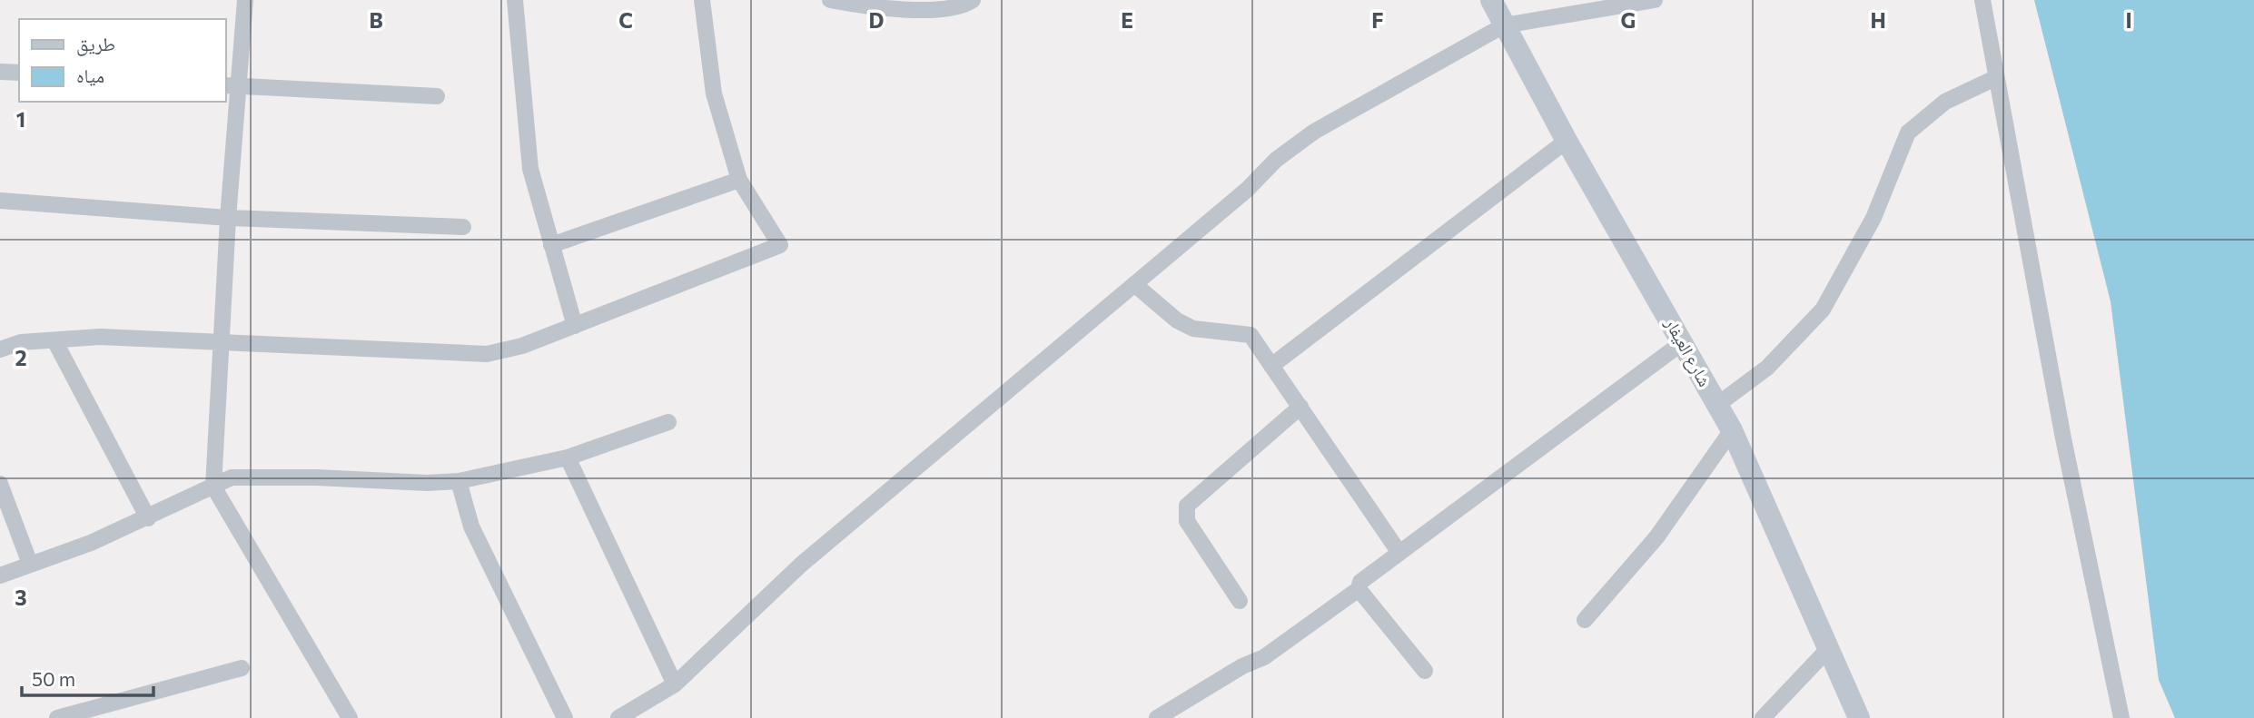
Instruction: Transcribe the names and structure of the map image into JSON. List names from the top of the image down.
{
  "streets": {
    "main road": ["شارع العيفار"]
  },
  "legend": ["طريق", "مياه"],
  "scale_bar": "50 m",
  "grid": {
    "columns": [
      "B",
      "C",
      "D",
      "E",
      "F",
      "G",
      "H",
      "I"
    ],
    "rows": ["1", "2", "3"]
  }
}
